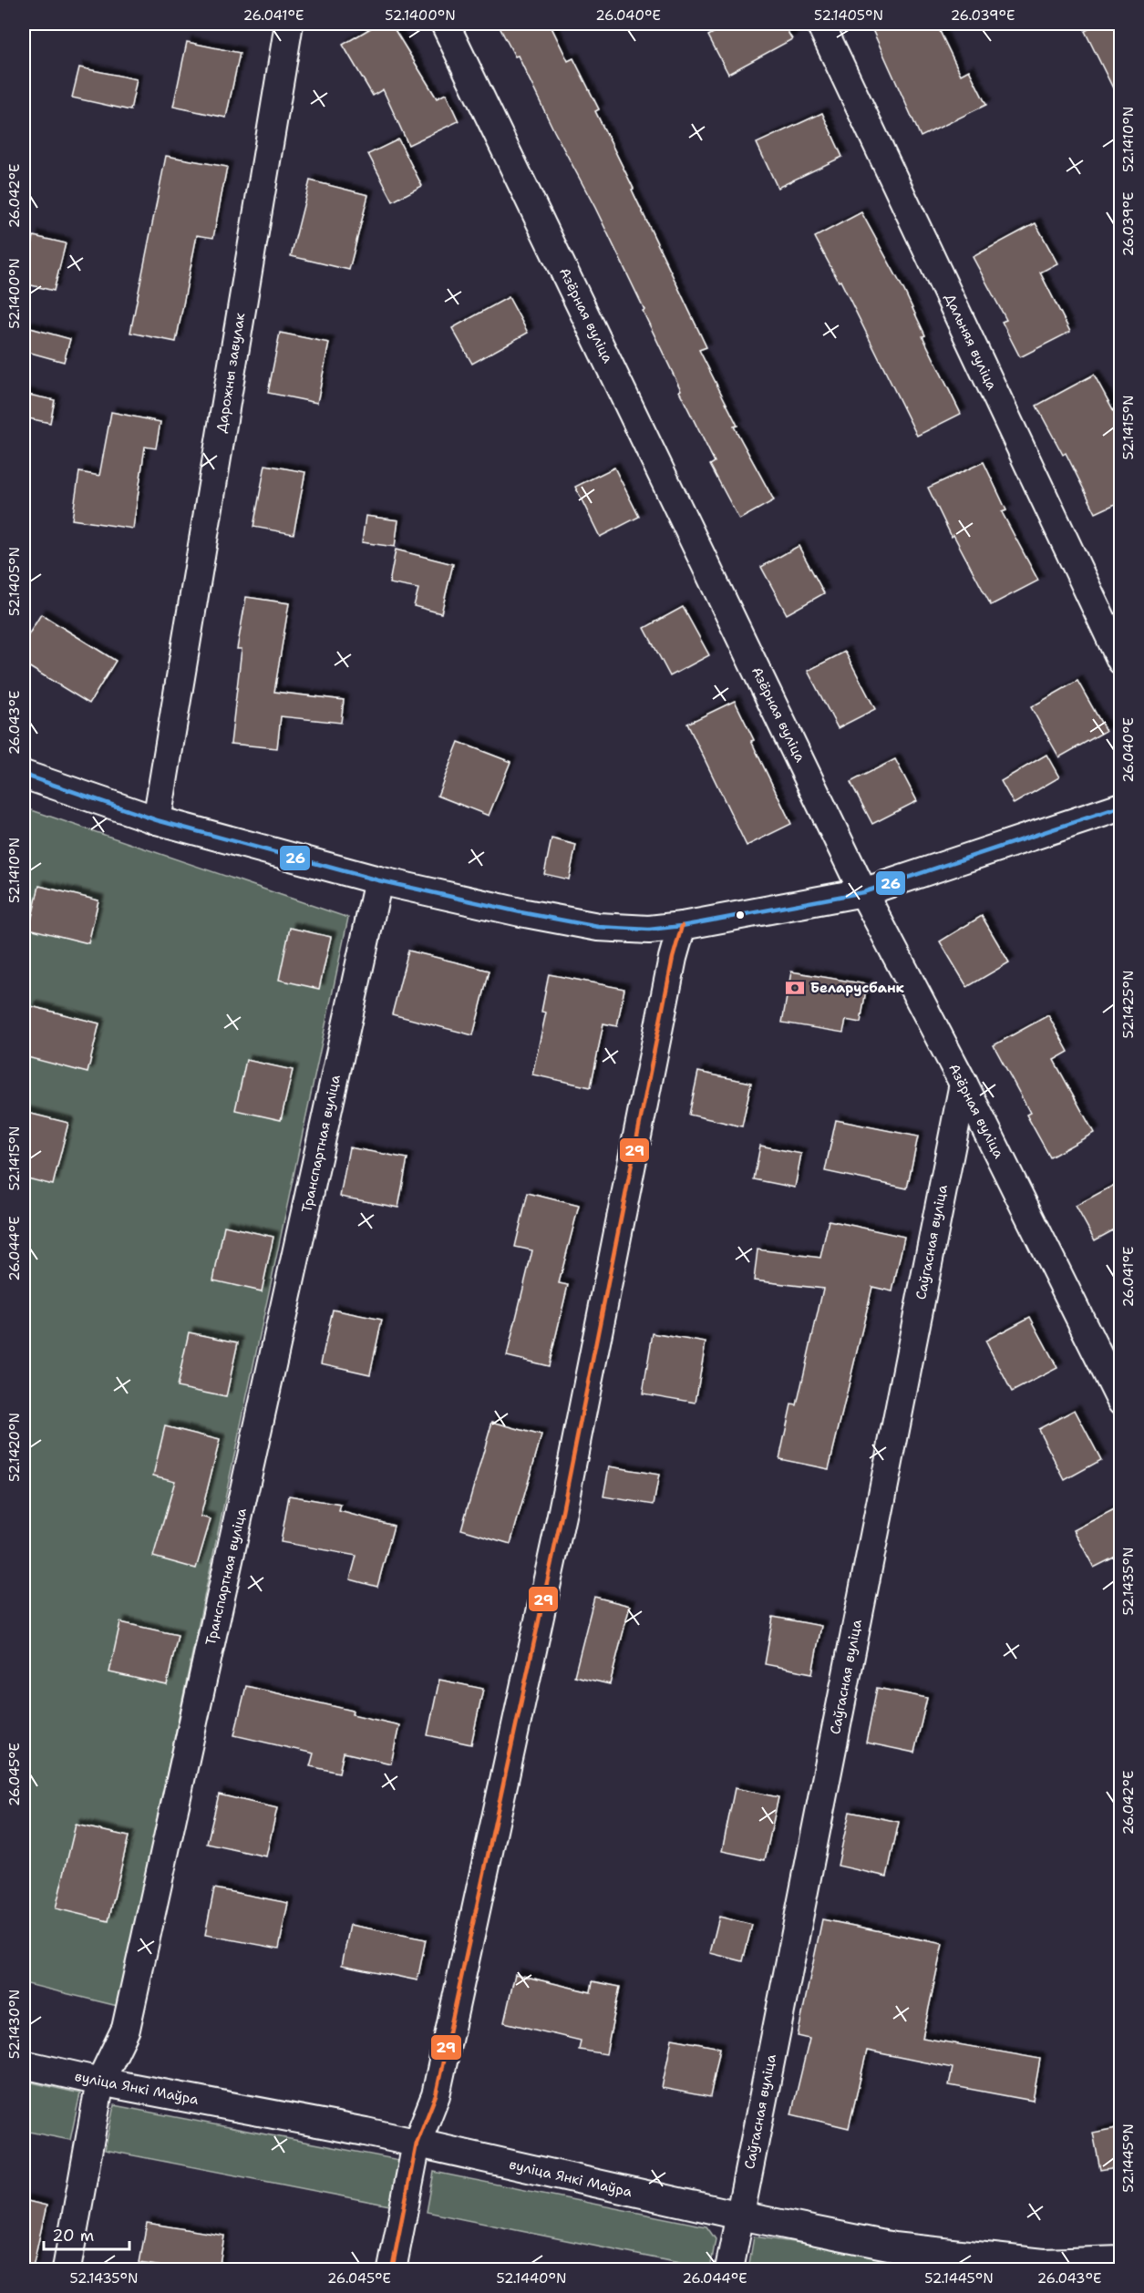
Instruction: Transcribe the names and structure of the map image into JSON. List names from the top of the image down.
{
  "streets": {
    "street": [
      "Азёрная вуліца",
      "Дальняя вуліца",
      "Дарожны завулак",
      "Транспартная вуліца",
      "Саўгасная вуліца",
      "вуліца Янкі Маўра"
    ]
  },
  "crossings": [
    ["Азёрная вуліца", "Саўгасная вуліца"],
    ["Транспартная вуліца", "вуліца Янкі Маўра"],
    ["Саўгасная вуліца", "вуліца Янкі Маўра"]
  ],
  "places": {
    "bank": ["Беларусбанк"]
  },
  "lines": ["transit line 26", "transit line 29"],
  "scale_bar": "20 m",
  "coordinates": [
    "26.041°E",
    "52.1400°N",
    "26.040°E",
    "52.1405°N",
    "26.039°E",
    "52.1410°N",
    "26.042°E",
    "52.1415°N",
    "26.043°E",
    "52.1425°N",
    "26.044°E",
    "52.1420°N",
    "52.1435°N",
    "26.045°E",
    "52.1430°N",
    "52.1445°N",
    "52.1440°N"
  ]
}
